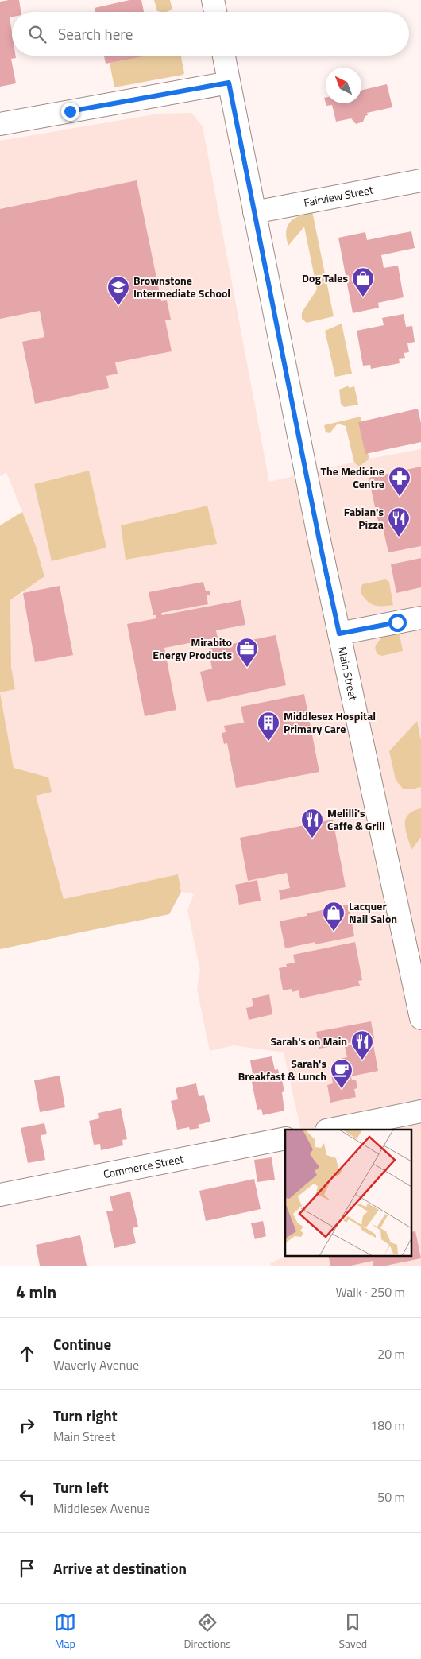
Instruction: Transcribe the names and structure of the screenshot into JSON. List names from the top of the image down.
{
  "streets": {
    "main road": ["Fairview Street", "Main Street", "Commerce Street"]
  },
  "crossings": [
    ["Fairview Street", "Main Street"]
  ],
  "places": {
    "shop": ["Dog Tales", "Lacquer Nail Salon"],
    "school or university": ["Brownstone Intermediate School"],
    "pharmacy": ["The Medicine Centre"],
    "restaurant": ["Fabian's Pizza", "Melilli's Caffe & Grill", "Sarah's on Main"],
    "office": ["Mirabito Energy Products"],
    "building": ["Middlesex Hospital Primary Care"],
    "cafe": ["Sarah's Breakfast & Lunch"]
  },
  "north": "top left",
  "page": {
    "search": "Search here",
    "heading": ["4 min", "Walk · 250 m"],
    "list": [
      ["Continue", "Waverly Avenue", "20 m"],
      ["Turn right", "Main Street", "180 m"],
      ["Turn left", "Middlesex Avenue", "50 m"],
      "Arrive at destination"
    ],
    "nav": ["Map", "Directions", "Saved"]
  }
}
